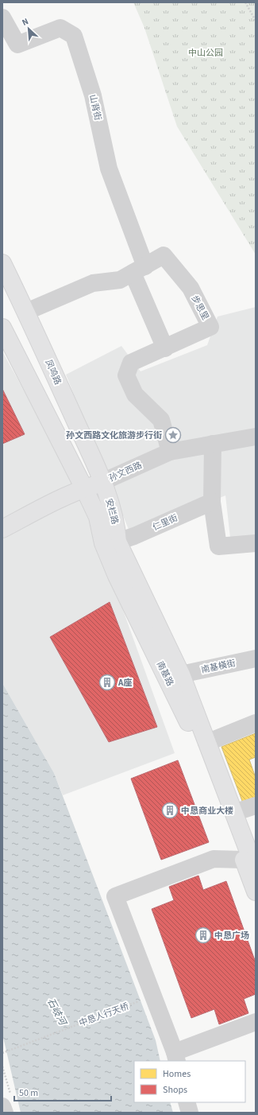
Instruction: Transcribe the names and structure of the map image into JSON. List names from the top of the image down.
{
  "streets": {
    "main road": [
      "凤鸣路",
      "孙文西路",
      "安栏路",
      "南基路"
    ],
    "street": [
      "山背街",
      "步思里",
      "仁里街",
      "南基橫街"
    ],
    "path": ["中恳人行天桥"]
  },
  "crossings": [
    ["山背街", "步思里"],
    ["步思里", "凤鸣路"],
    ["步思里", "孙文西路"],
    ["凤鸣路", "孙文西路"],
    ["凤鸣路", "安栏路"],
    ["孙文西路", "安栏路"],
    ["孙文西路", "南基路"],
    ["安栏路", "仁里街"],
    ["安栏路", "南基路"],
    ["仁里街", "南基路"],
    ["南基橫街", "南基路"]
  ],
  "water": ["石岐河"],
  "parks": ["中山公园"],
  "places": {
    "place": ["孙文西路文化旅游步行街"],
    "building": ["A座", "中恳商业大楼", "中恳广场"]
  },
  "legend": ["Homes", "Shops"],
  "scale_bar": "50 m",
  "north": "top left"
}
